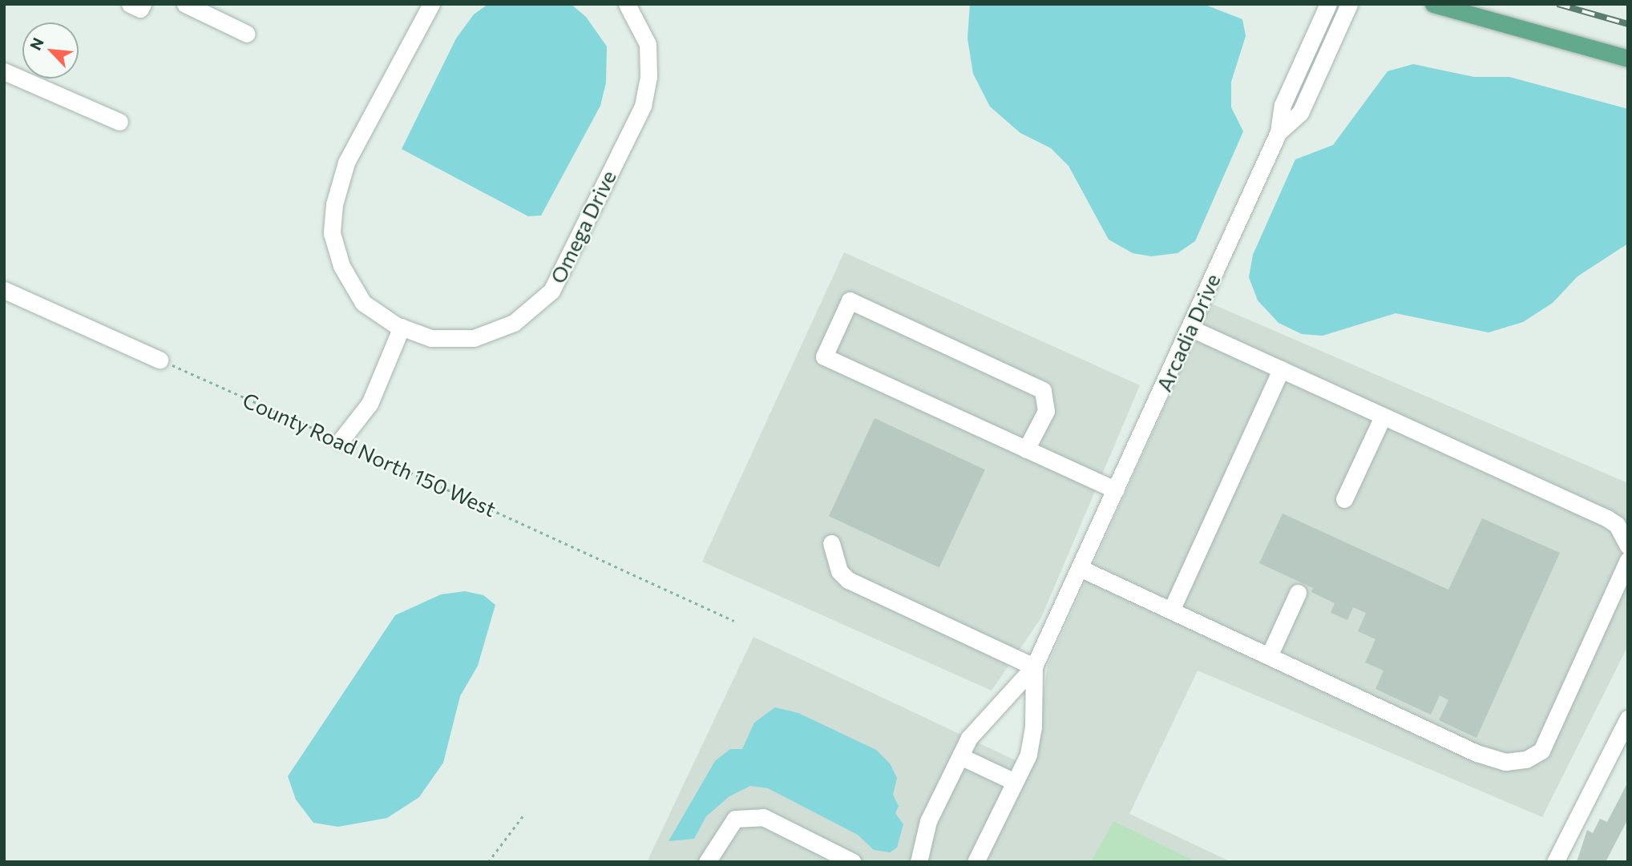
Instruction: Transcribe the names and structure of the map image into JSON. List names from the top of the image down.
{
  "streets": {
    "street": ["Omega Drive", "Arcadia Drive"],
    "path": ["County Road North 150 West"]
  },
  "north": "top left"
}
